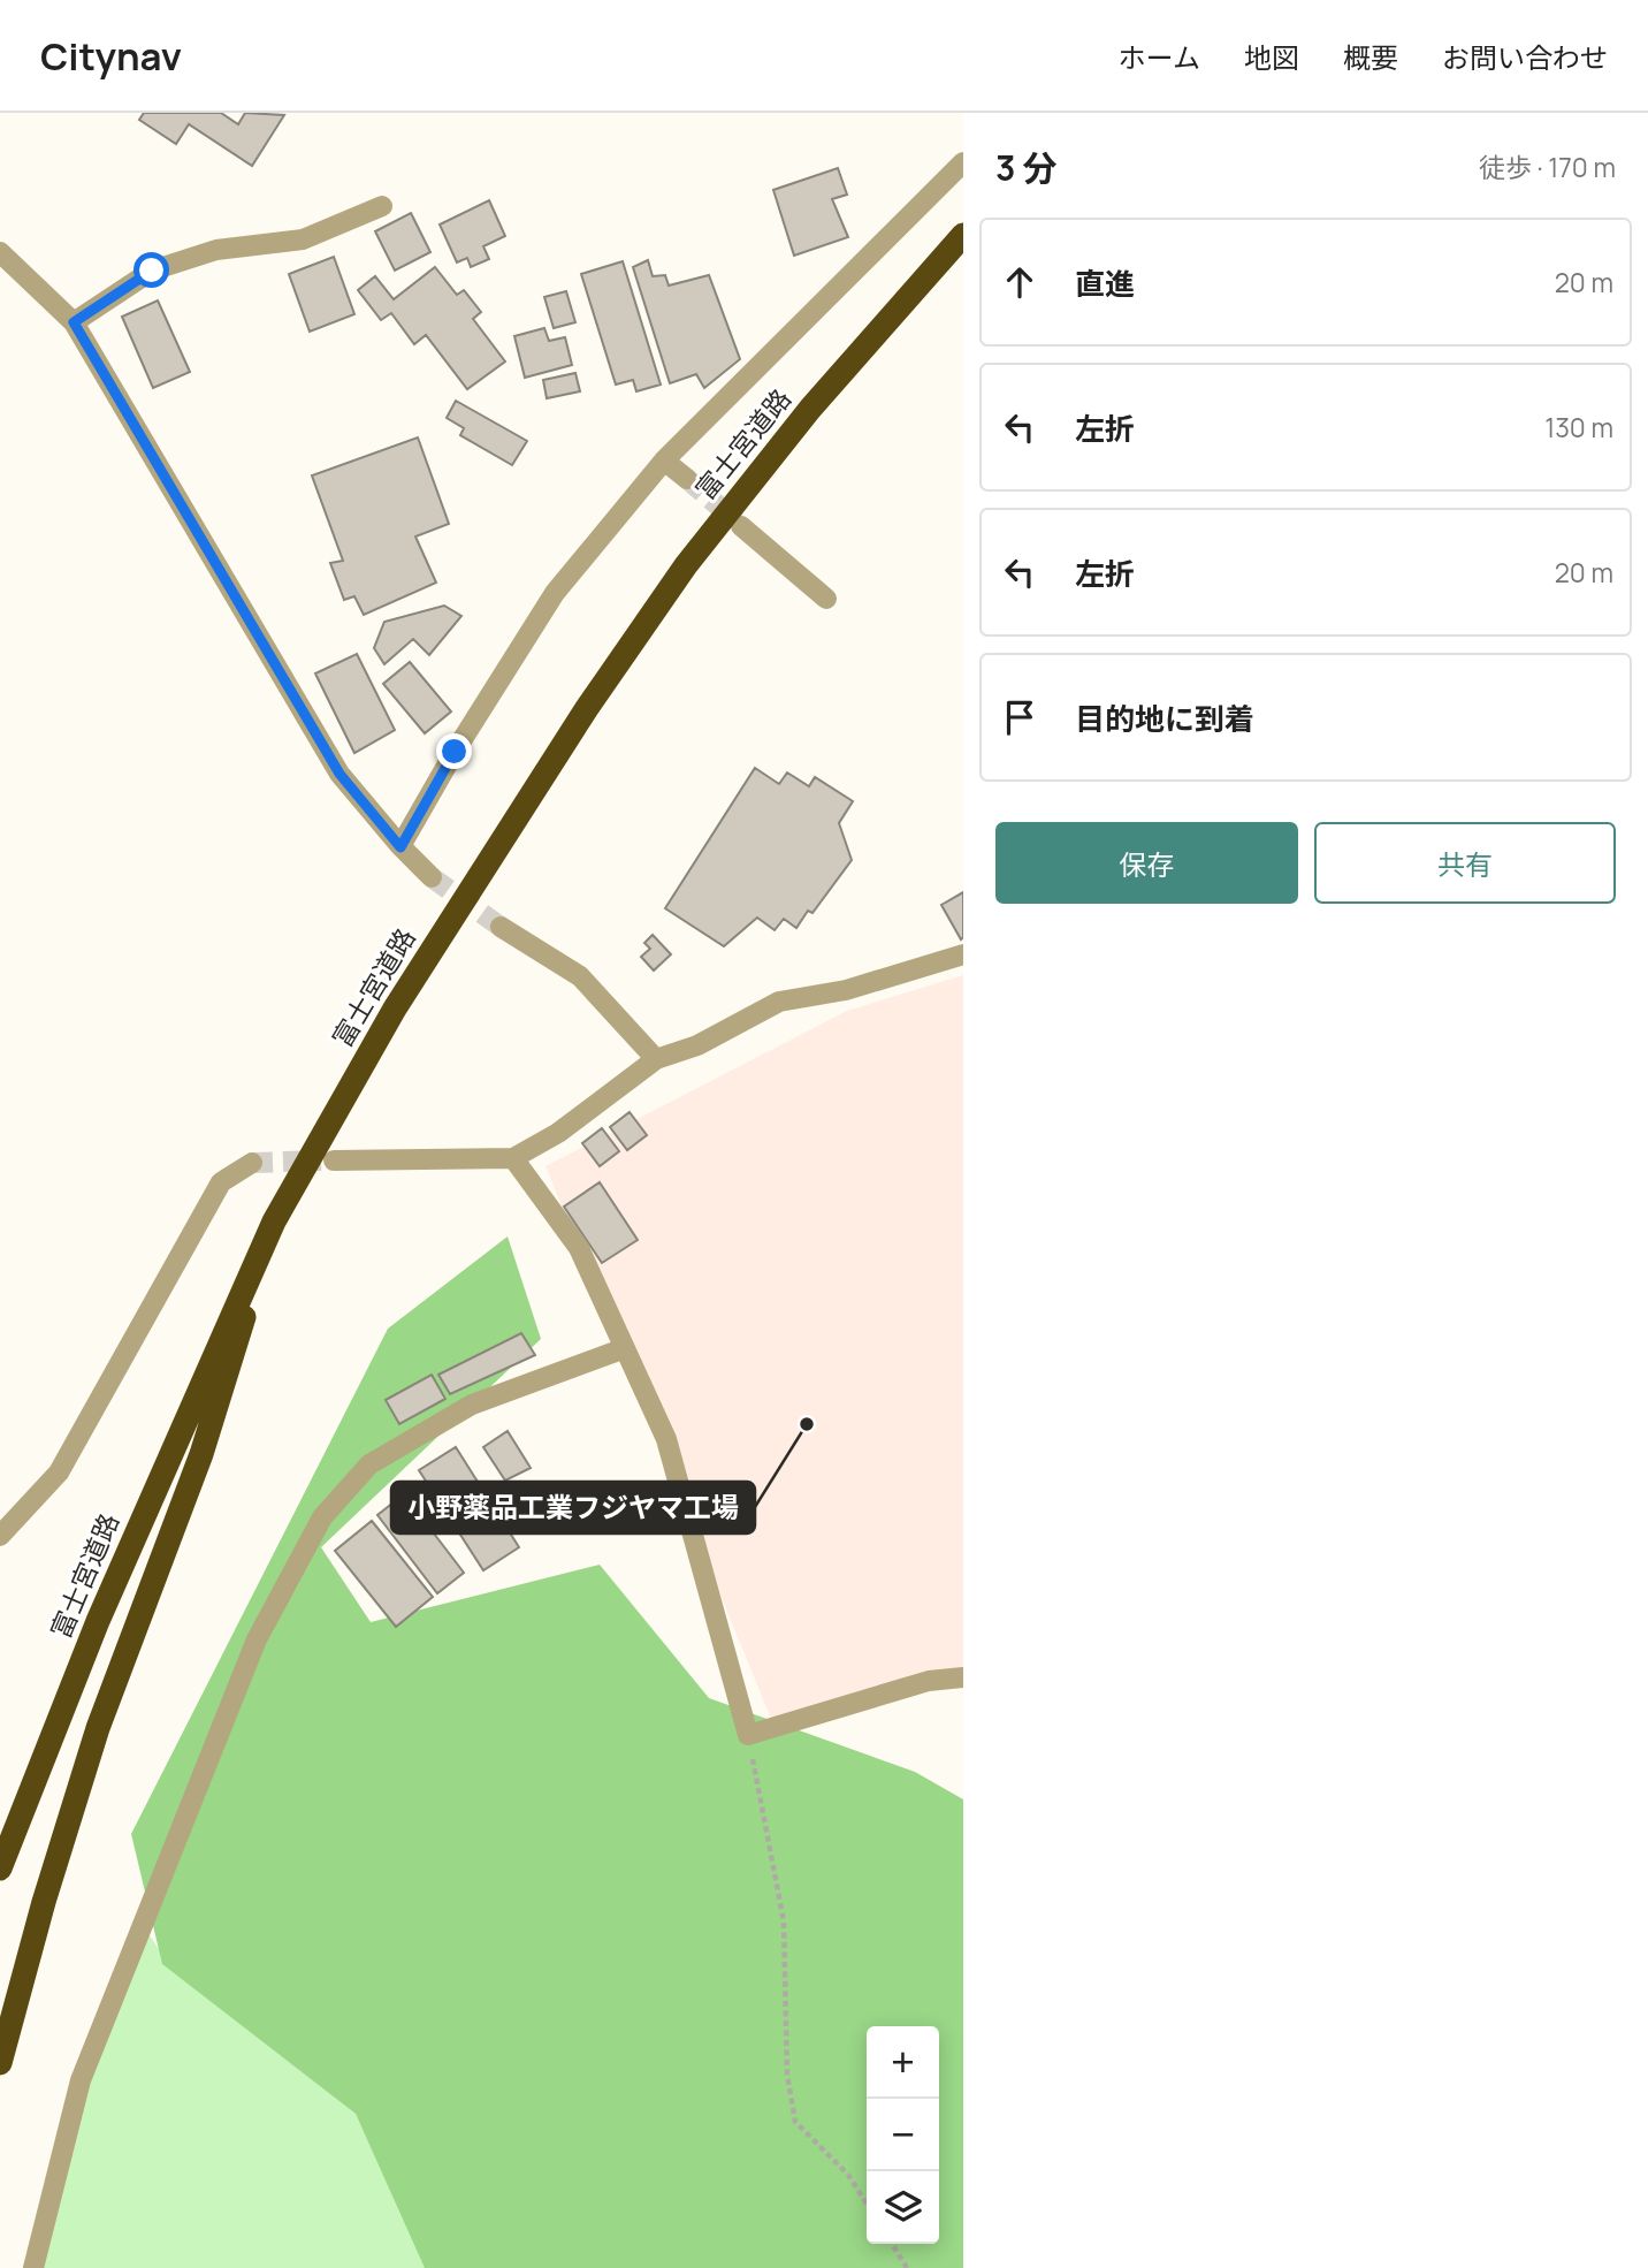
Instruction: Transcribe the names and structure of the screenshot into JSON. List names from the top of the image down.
{
  "streets": {
    "highway": ["富士宮道路"]
  },
  "places": ["小野薬品工業フジヤマ工場"],
  "page": {
    "header": "Citynav",
    "nav": [
      "ホーム",
      "地図",
      "概要",
      "お問い合わせ"
    ],
    "heading": ["3 分", "徒歩 · 170 m"],
    "list": [
      ["直進", "20 m"],
      ["左折", "130 m"],
      ["左折", "20 m"],
      "目的地に到着"
    ],
    "buttons": ["保存", "共有"],
    "map_buttons": ["+", "−"]
  }
}
